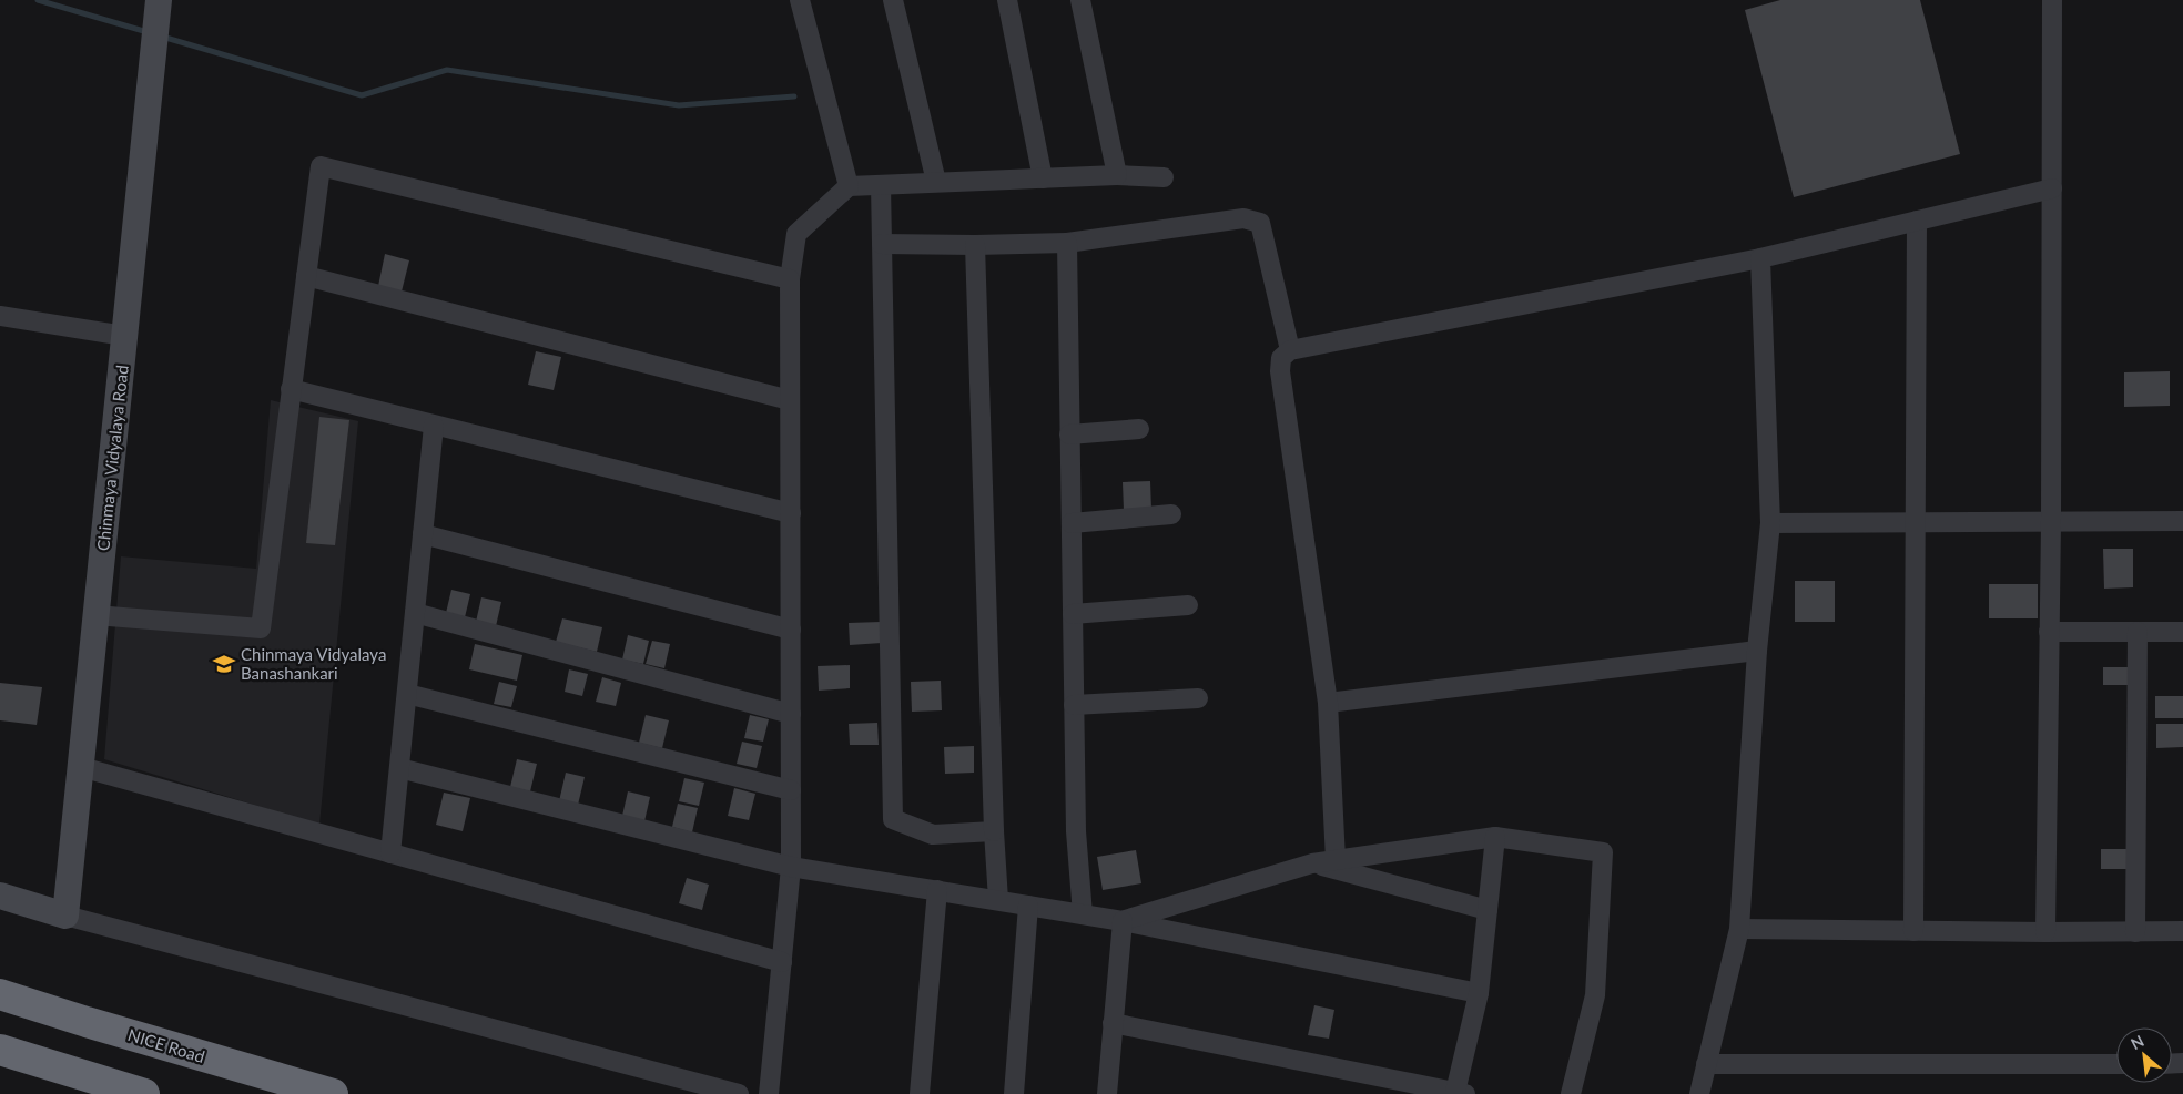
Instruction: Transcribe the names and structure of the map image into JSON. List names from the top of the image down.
{
  "streets": {
    "highway": ["NICE Road"],
    "street": ["Chinmaya Vidyalaya Road"]
  },
  "places": {
    "school or university": ["Chinmaya Vidyalaya Banashankari"]
  },
  "north": "top left"
}
